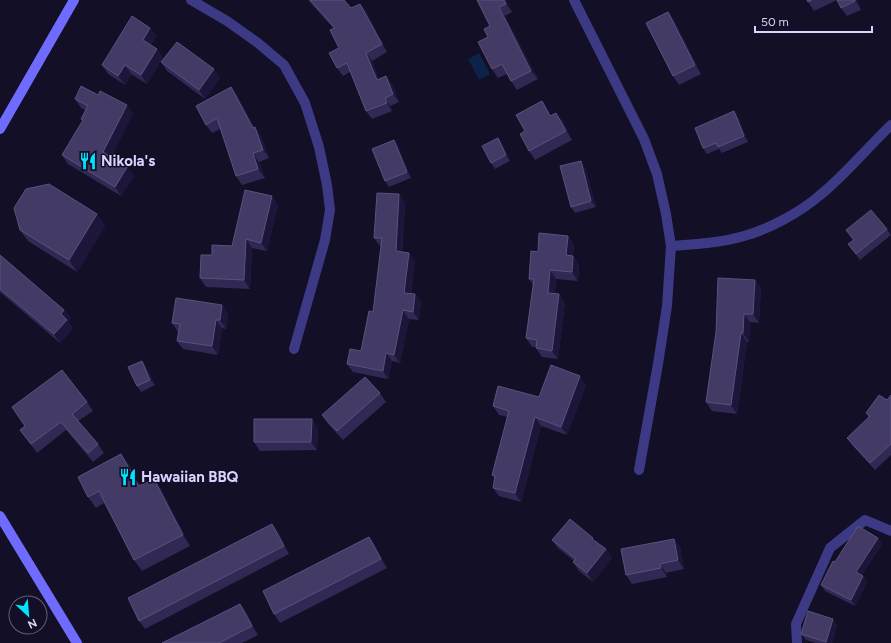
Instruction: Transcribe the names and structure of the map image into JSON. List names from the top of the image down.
{
  "places": {
    "restaurant": ["Nikola's", "Hawaiian BBQ"]
  },
  "scale_bar": "50 m",
  "north": "bottom right"
}
